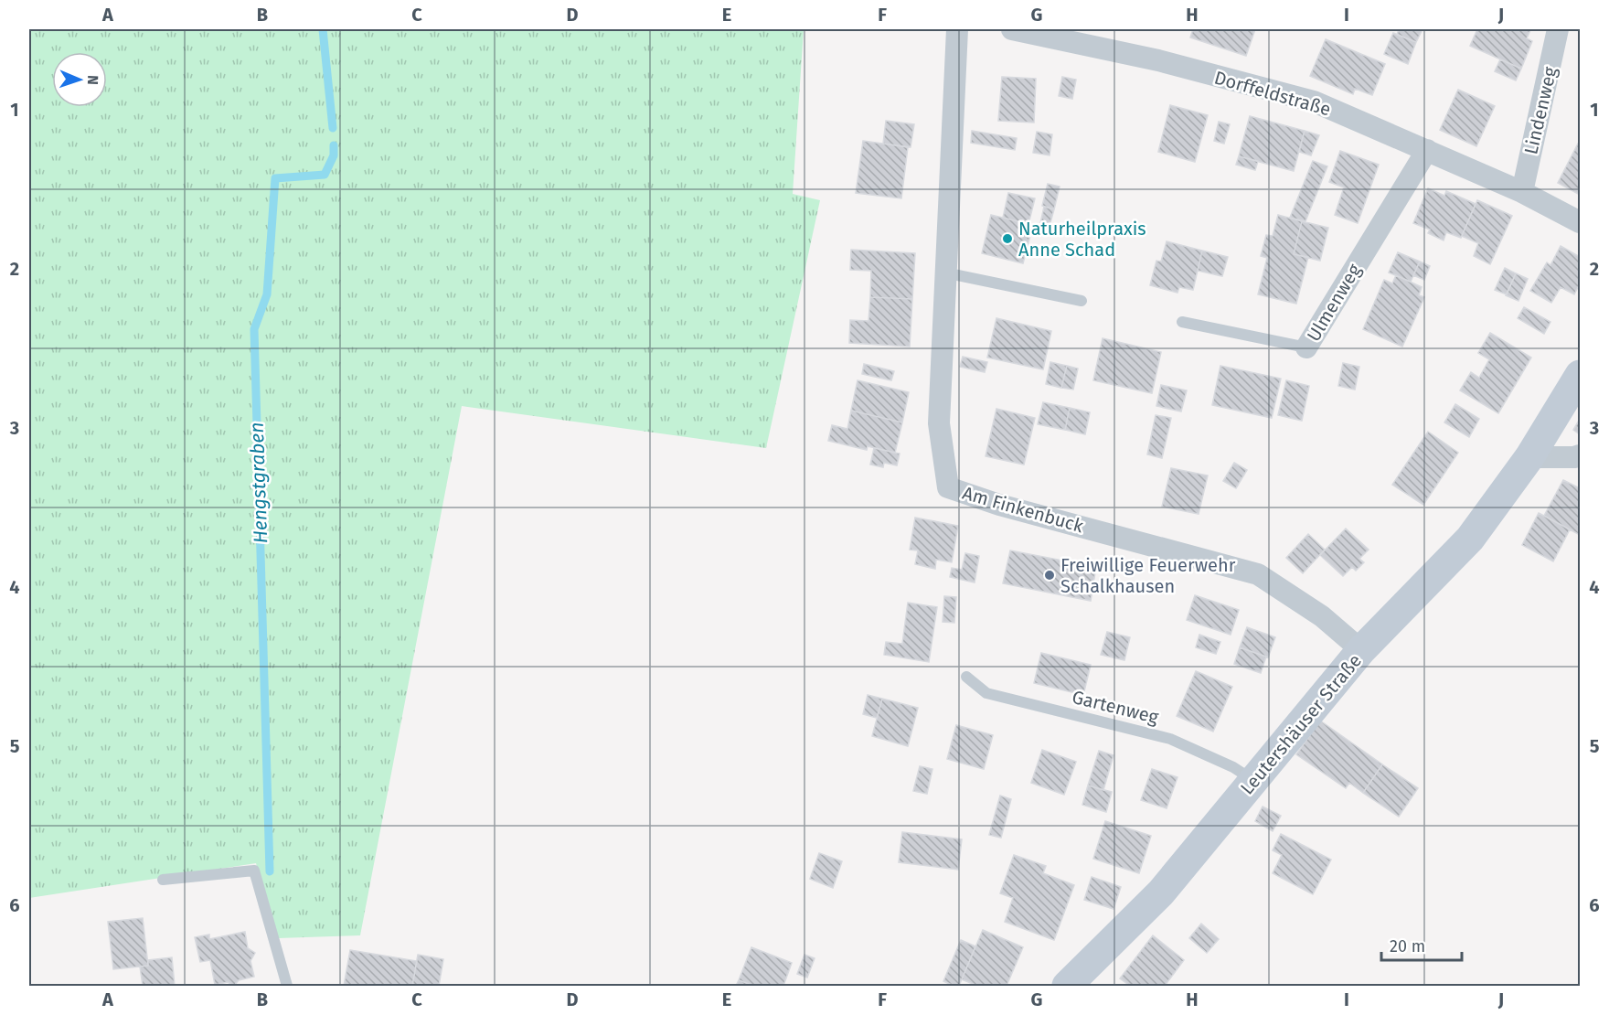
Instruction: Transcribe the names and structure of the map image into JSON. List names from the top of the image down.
{
  "streets": {
    "main road": ["Leutershäuser Straße"],
    "street": [
      "Dorffeldstraße",
      "Lindenweg",
      "Ulmenweg",
      "Am Finkenbuck"
    ],
    "lane": ["Gartenweg"]
  },
  "crossings": [
    ["Dorffeldstraße", "Lindenweg"],
    ["Dorffeldstraße", "Ulmenweg"],
    ["Am Finkenbuck", "Leutershäuser Straße"],
    ["Gartenweg", "Leutershäuser Straße"]
  ],
  "water": ["Hengstgraben"],
  "places": ["Naturheilpraxis Anne Schad", "Freiwillige Feuerwehr Schalkhausen"],
  "scale_bar": "20 m",
  "north": "right",
  "grid": {
    "columns": [
      "A",
      "B",
      "C",
      "D",
      "E",
      "F",
      "G",
      "H",
      "I",
      "J"
    ],
    "rows": [
      "1",
      "2",
      "3",
      "4",
      "5",
      "6"
    ]
  }
}
